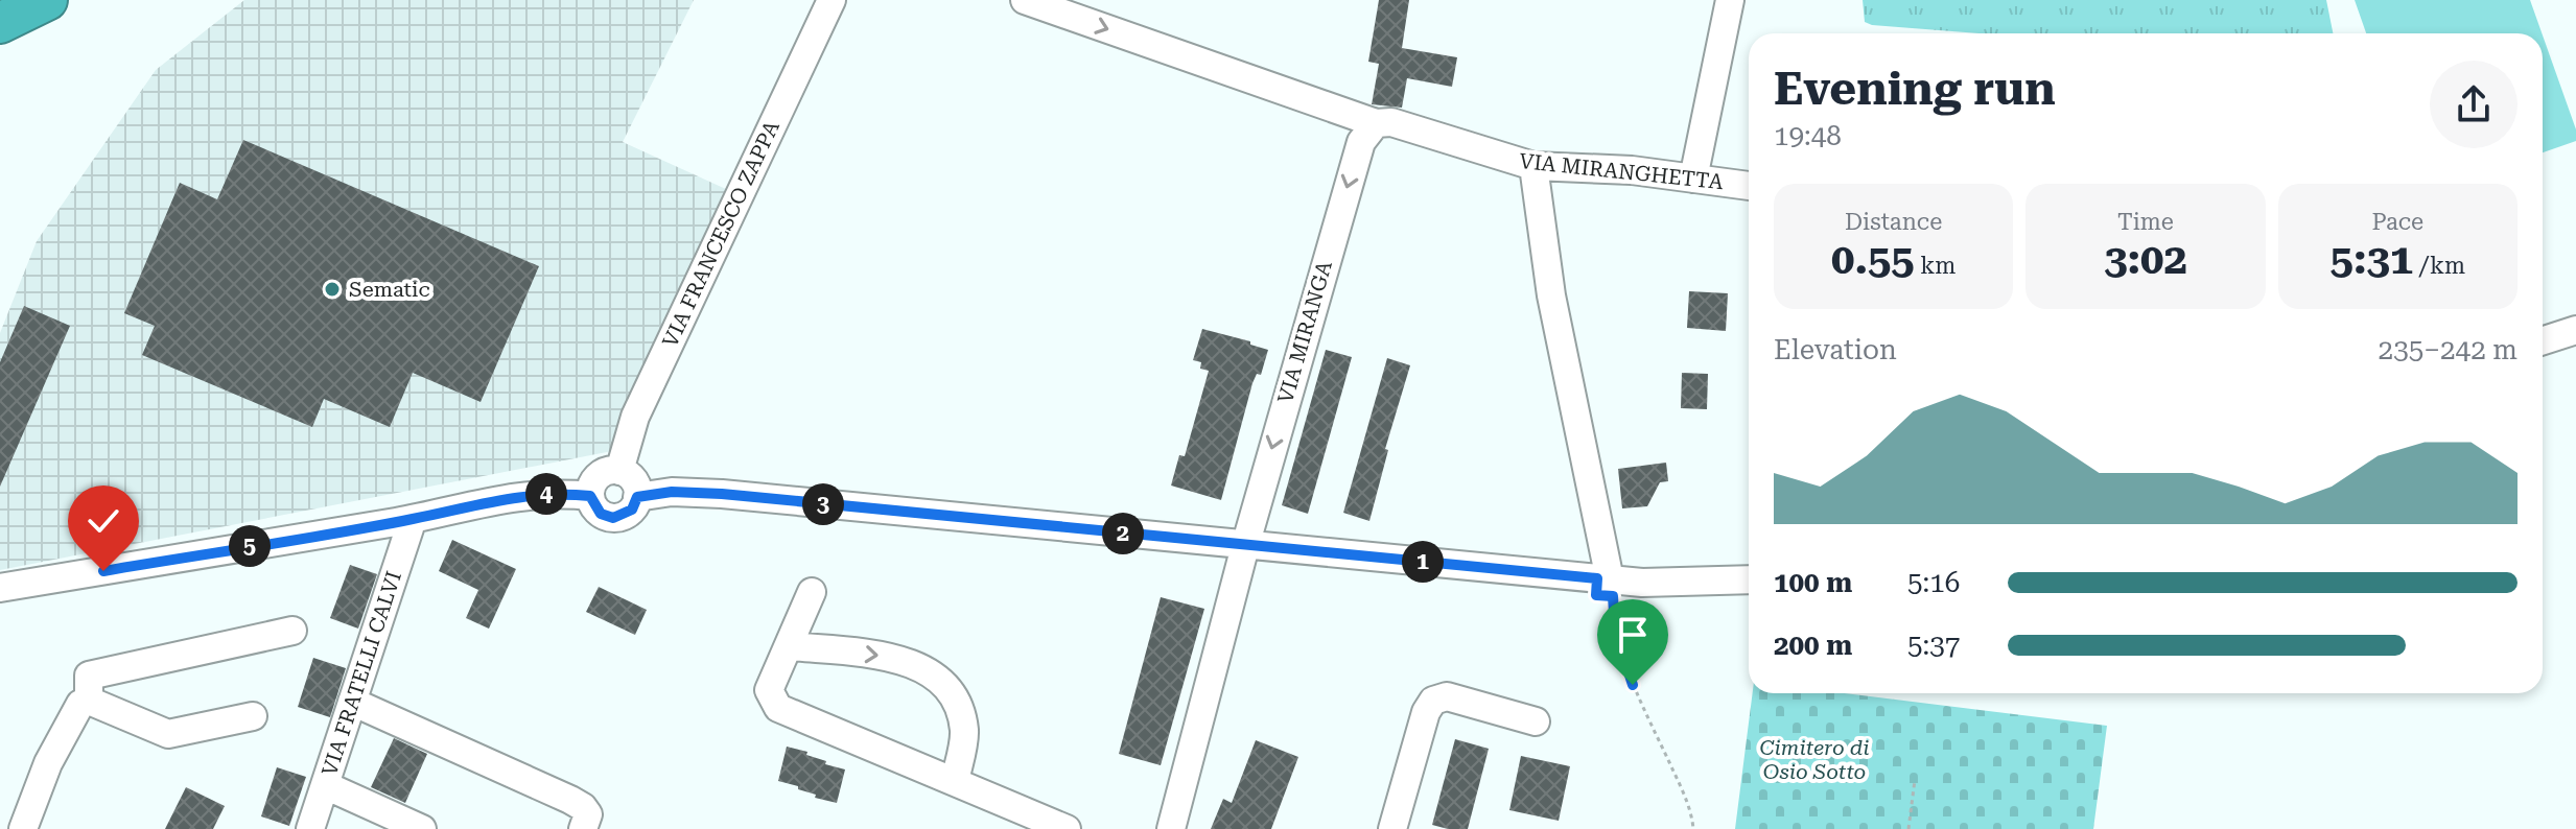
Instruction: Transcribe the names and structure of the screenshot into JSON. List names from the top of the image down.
{
  "streets": {
    "street": [
      "VIA MIRANGHETTA",
      "VIA FRANCESCO ZAPPA",
      "VIA MIRANGA",
      "VIA FRATELLI CALVI"
    ]
  },
  "crossings": [
    ["VIA MIRANGHETTA", "VIA MIRANGA"]
  ],
  "one_way": ["VIA MIRANGA"],
  "parks": ["Cimitero di Osio Sotto"],
  "places": ["Sematic"],
  "page": {
    "heading": ["Evening run", "19:48"],
    "stats": [
      ["Distance", "0.55 km"],
      ["Time", "3:02"],
      ["Pace", "5:31 /km"]
    ],
    "chart": ["Elevation", "235–242 m"],
    "pins": [
      "4",
      "3",
      "2",
      "5",
      "1"
    ],
    "list": [
      {
        "name": "100 m",
        "note": "5:16"
      },
      {
        "name": "200 m",
        "note": "5:37"
      }
    ]
  }
}
